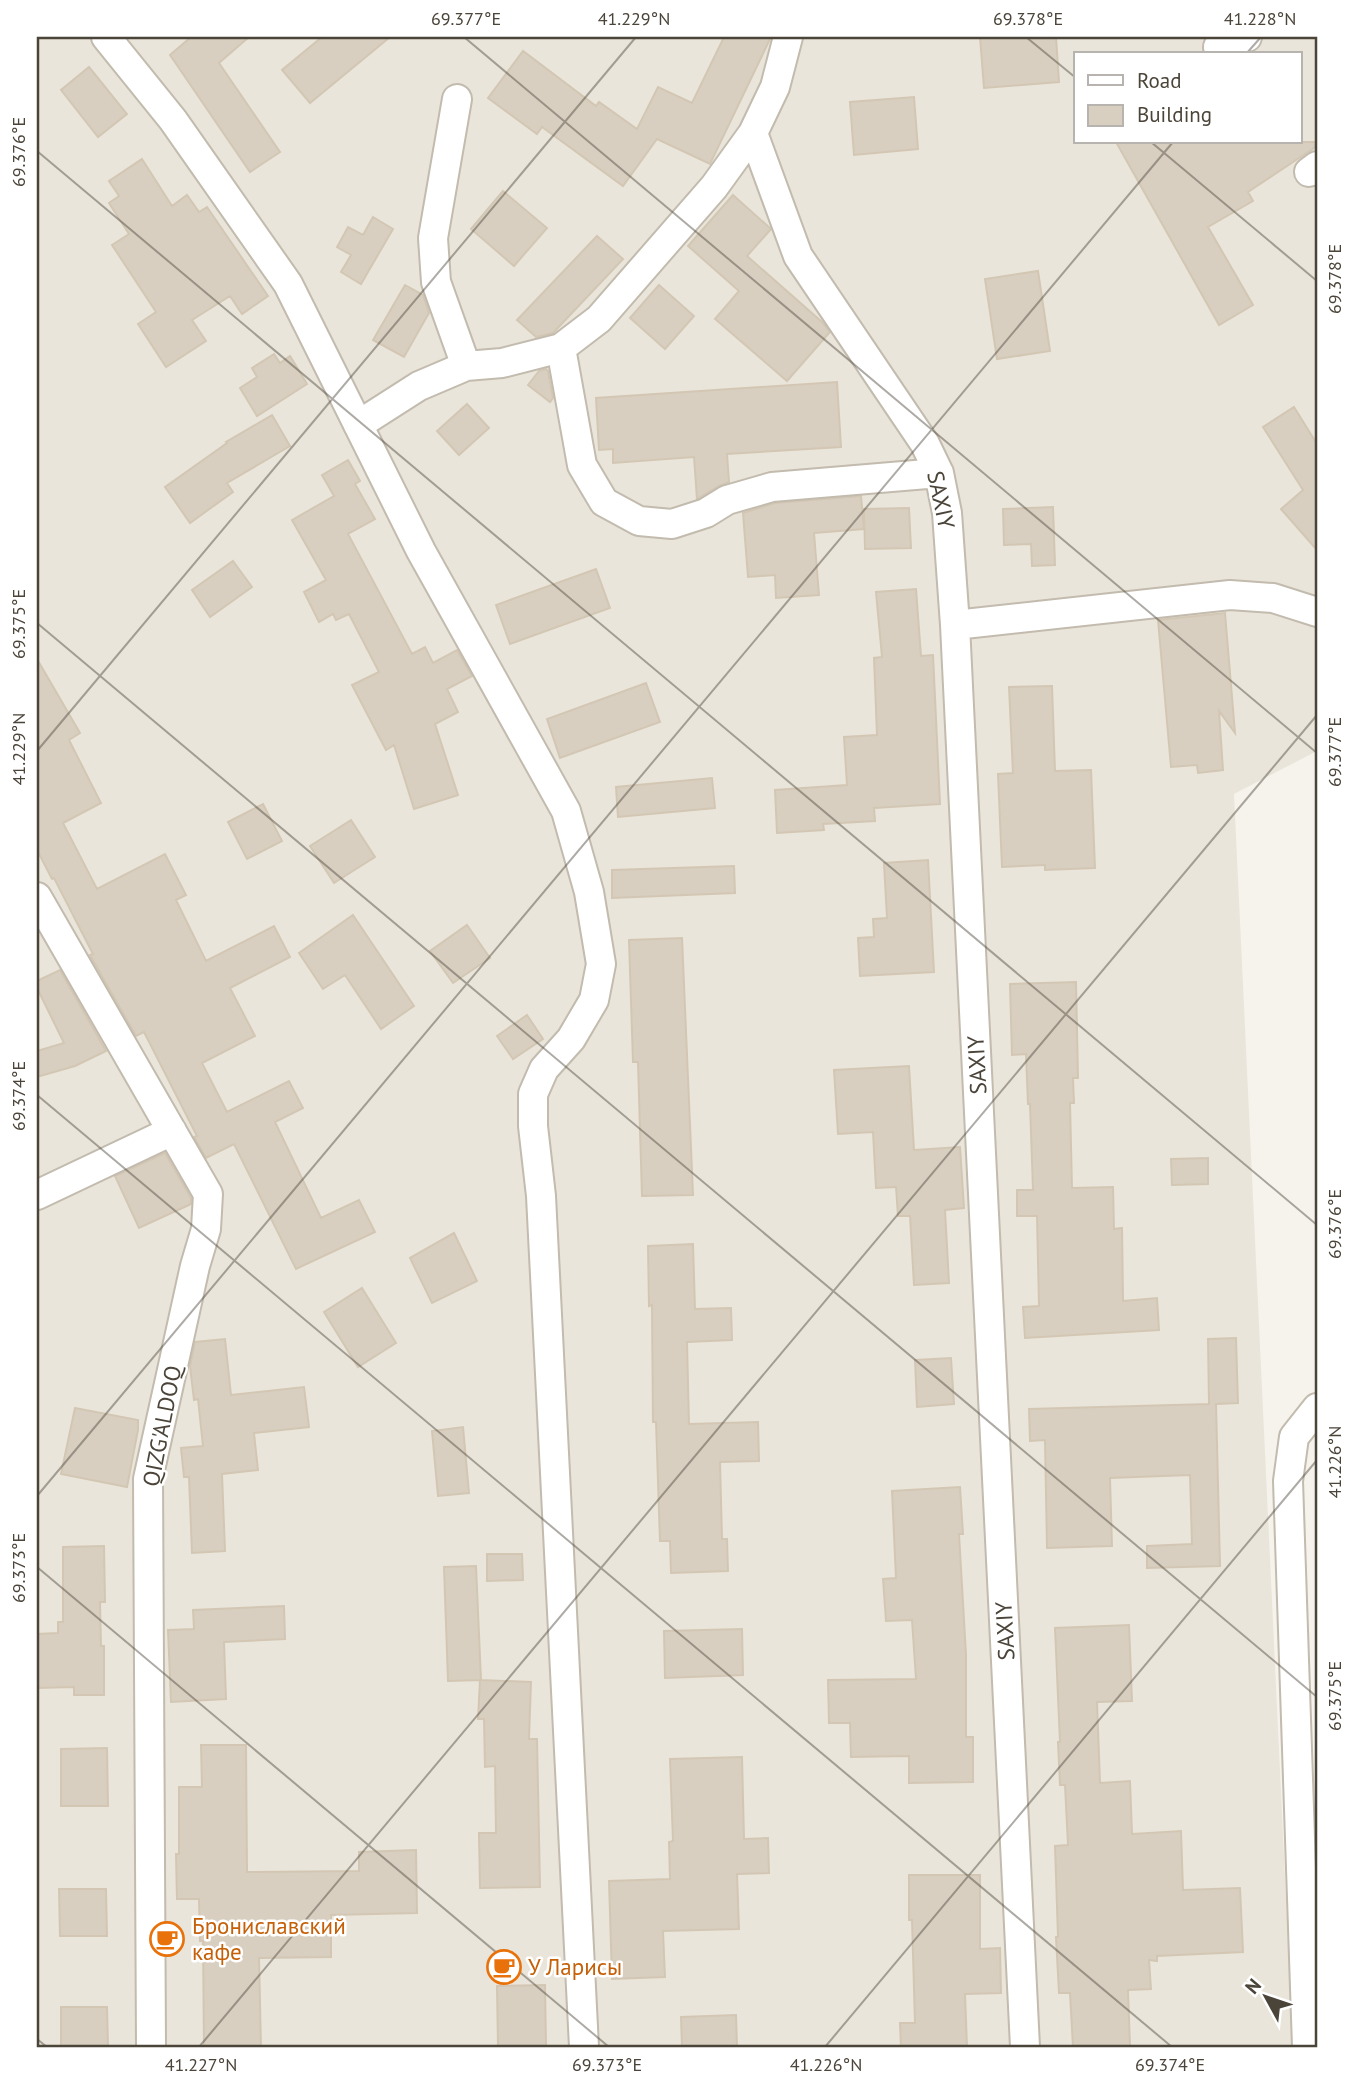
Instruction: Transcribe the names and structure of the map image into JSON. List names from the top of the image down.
{
  "streets": {
    "street": ["SAXIY", "QIZG'ALDOQ"]
  },
  "places": {
    "cafe": ["Брониславский кафе", "У Ларисы"]
  },
  "legend": ["Road", "Building"],
  "north": "top left",
  "coordinates": [
    "69.377°E",
    "41.229°N",
    "69.378°E",
    "41.228°N",
    "69.376°E",
    "69.375°E",
    "69.374°E",
    "41.226°N",
    "69.373°E",
    "41.227°N"
  ]
}
